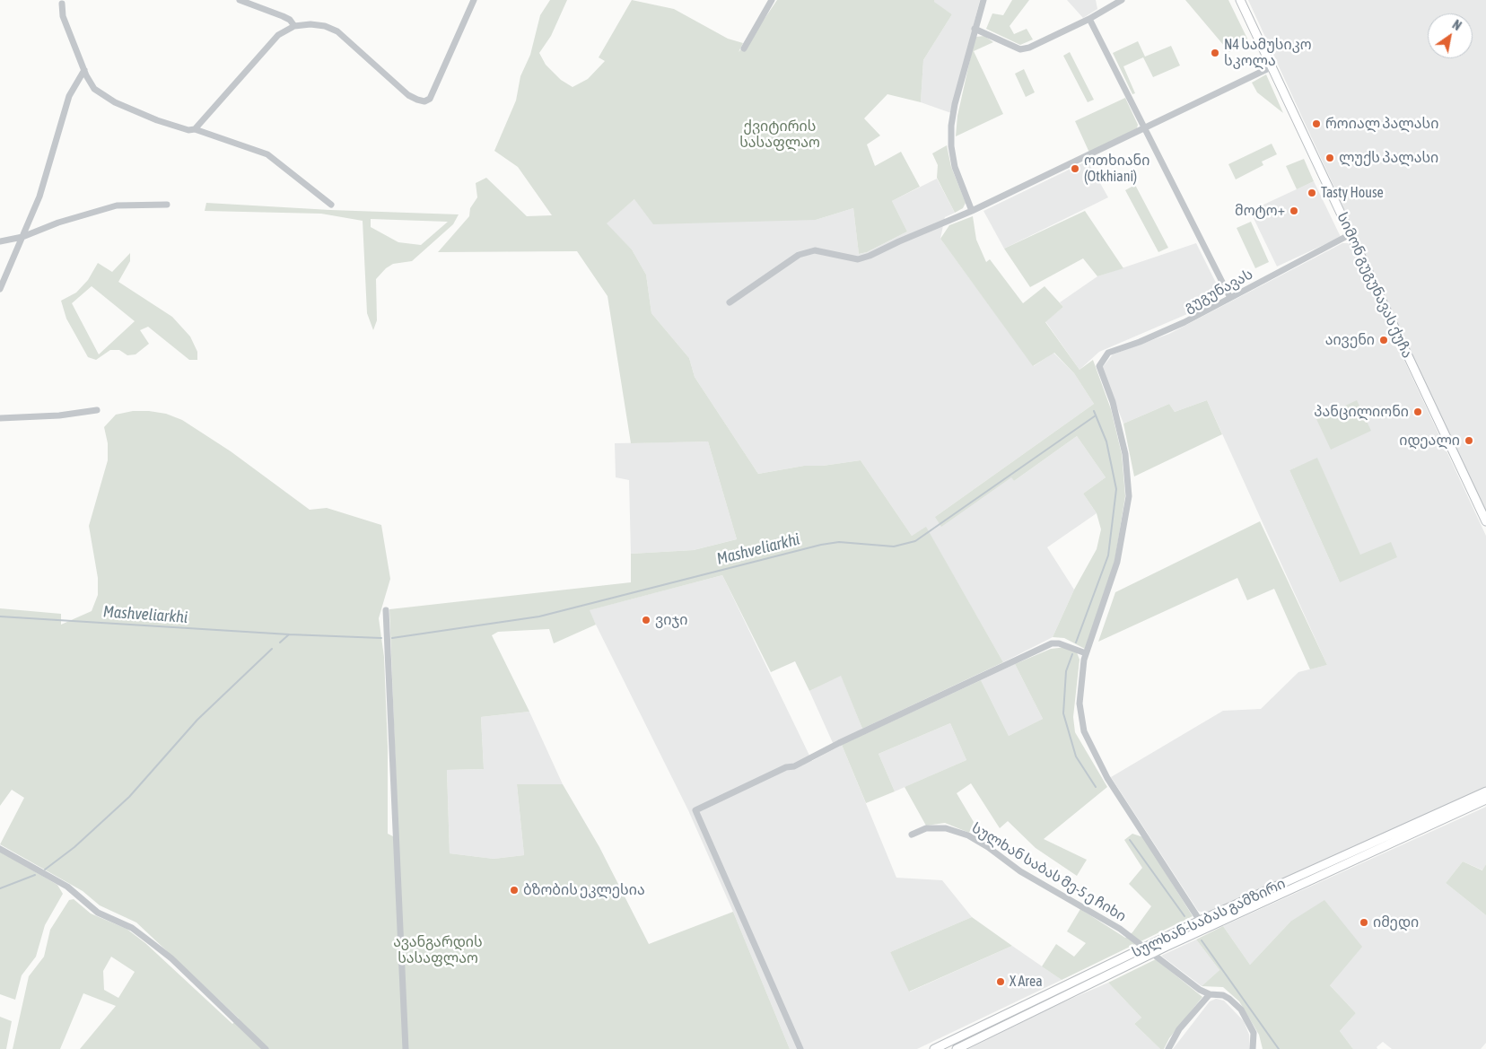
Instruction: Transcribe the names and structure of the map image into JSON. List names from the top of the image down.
{
  "streets": {
    "main road": ["სიმონ გუგუნავას ქუჩა", "სულხან-საბას გამზირი"],
    "street": ["გუგუნავას", "სულხან საბას მე-5 ე ჩიხი"]
  },
  "crossings": [
    ["სიმონ გუგუნავას ქუჩა", "გუგუნავას"],
    ["სულხან საბას მე-5 ე ჩიხი", "სულხან-საბას გამზირი"]
  ],
  "water": ["Mashveliarkhi"],
  "parks": ["ქვიტირის სასაფლაო", "ავანგარდის სასაფლაო"],
  "places": [
    "N4 სამუსიკო სკოლა",
    "როიალ პალასი",
    "ლუქს პალასი",
    "ოთხიანი (Otkhiani)",
    "Tasty House",
    "მოტო+",
    "აივენი",
    "პანცილიონი",
    "იდეალი",
    "ვიჯი",
    "ბზობის ეკლესია",
    "იმედი",
    "X Area"
  ],
  "north": "top right"
}
